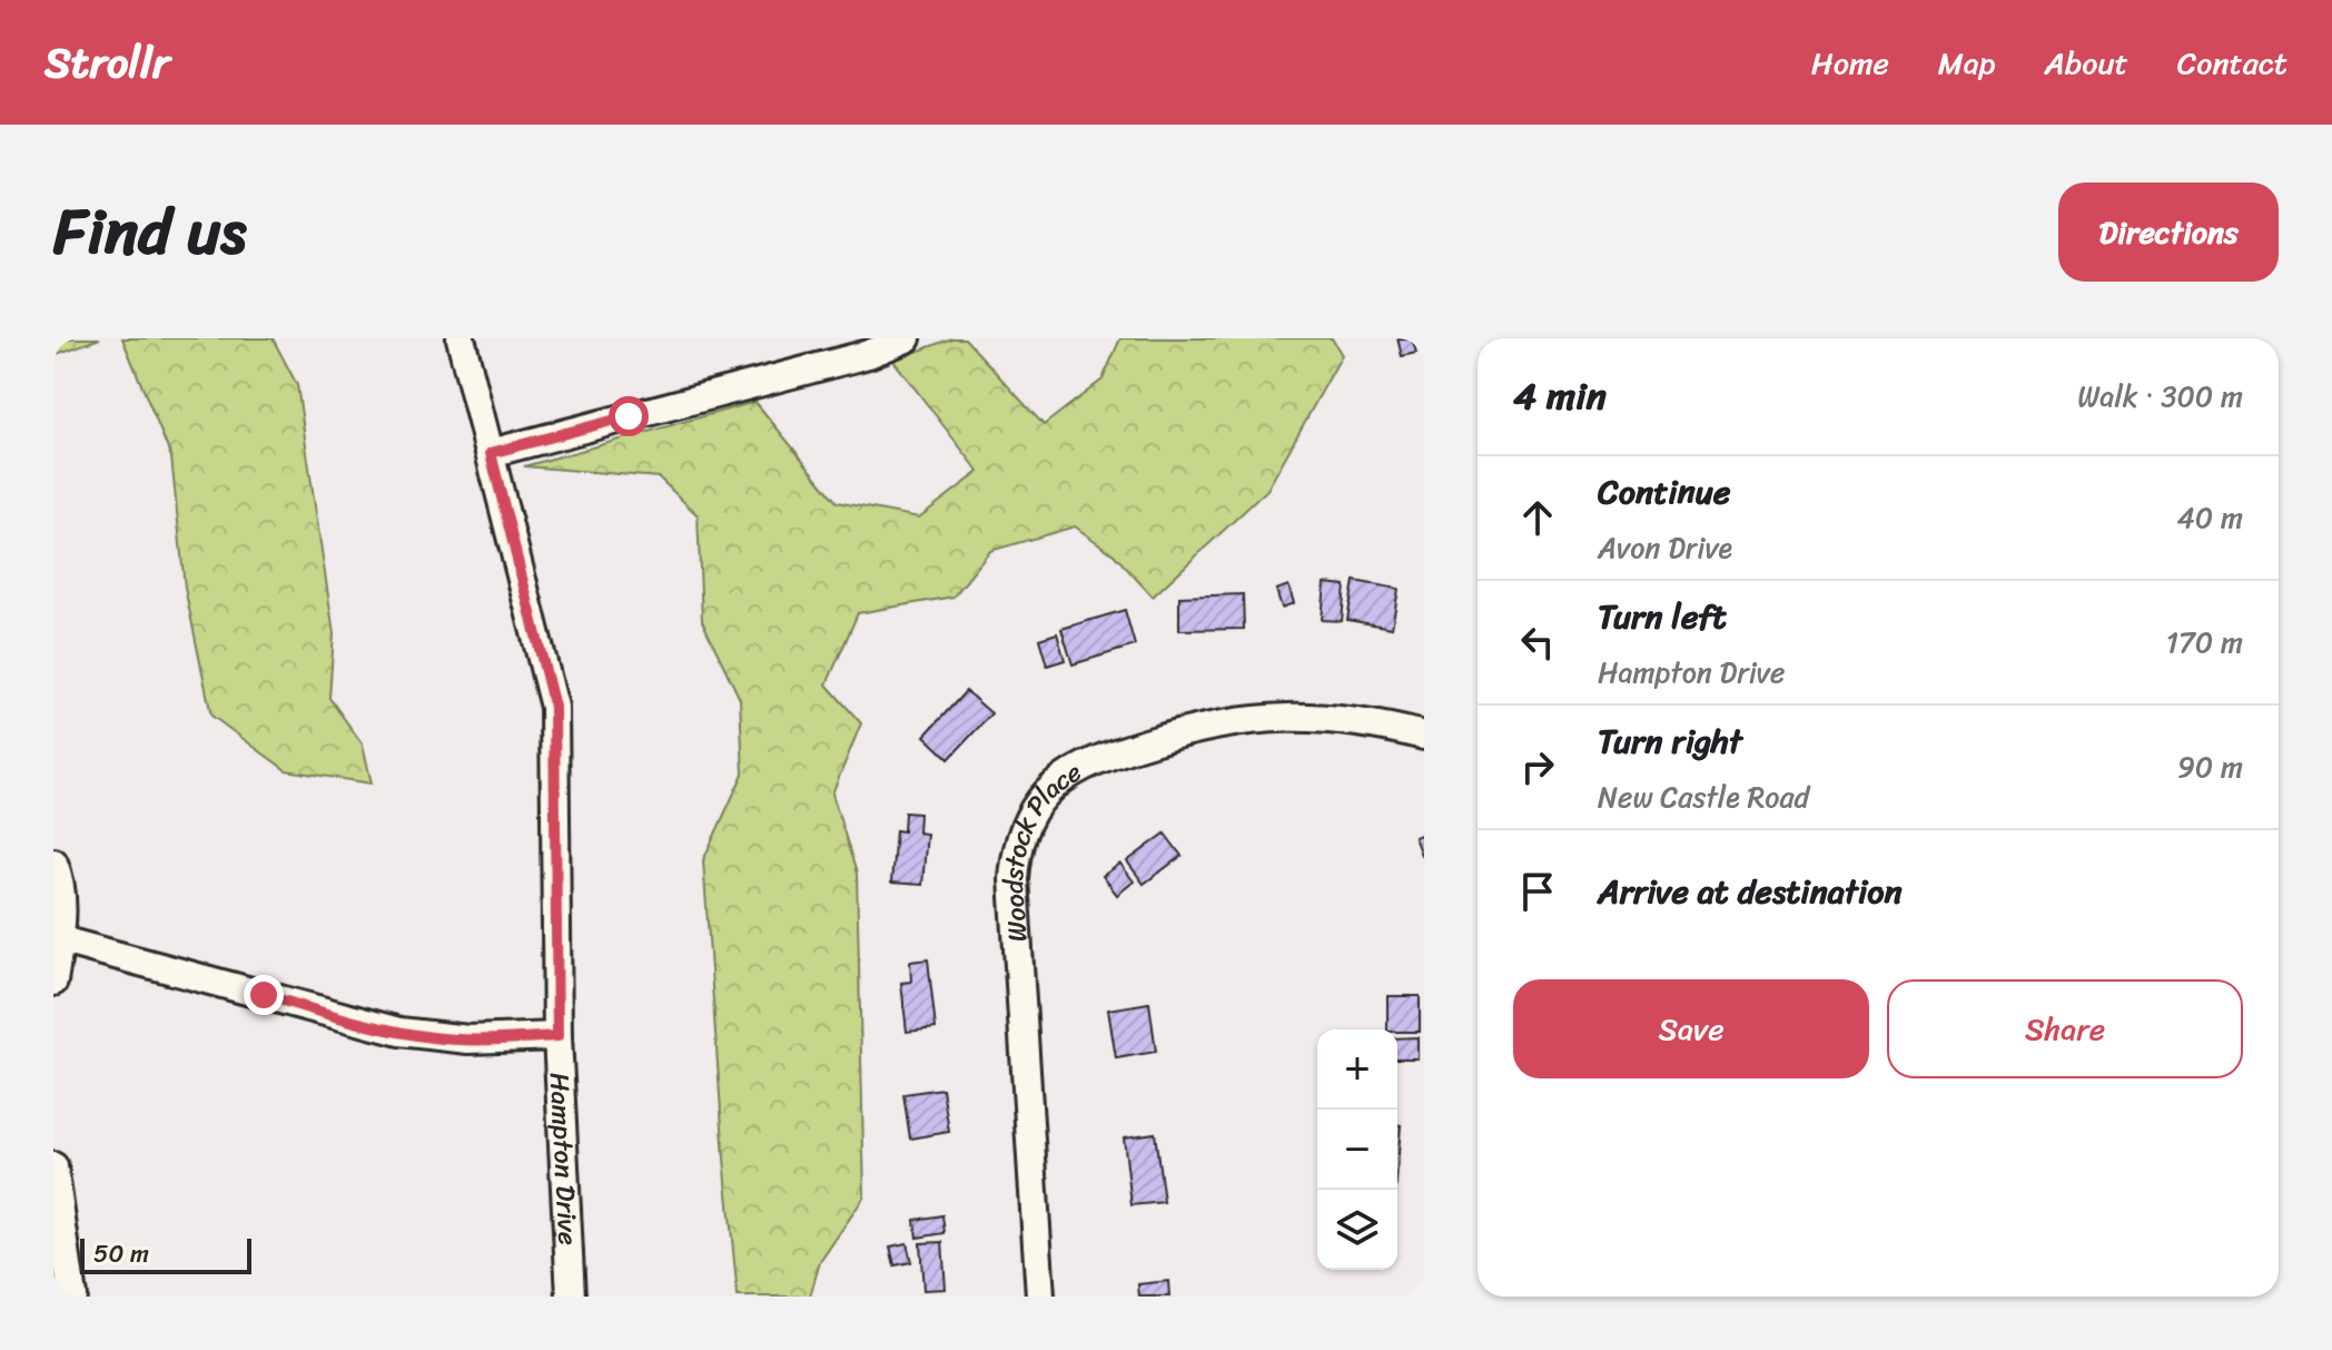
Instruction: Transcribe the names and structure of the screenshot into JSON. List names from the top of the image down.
{
  "streets": {
    "street": ["Woodstock Place", "Hampton Drive"]
  },
  "scale_bar": "50 m",
  "page": {
    "header": "Strollr",
    "nav": [
      "Home",
      "Map",
      "About",
      "Contact"
    ],
    "title": "Find us",
    "buttons": [
      "Directions",
      ["Save", "Share"]
    ],
    "heading": ["4 min", "Walk · 300 m"],
    "list": [
      ["Continue", "Avon Drive", "40 m"],
      ["Turn left", "Hampton Drive", "170 m"],
      ["Turn right", "New Castle Road", "90 m"],
      "Arrive at destination"
    ],
    "map_buttons": ["+", "−"],
    "scale": "50 m"
  }
}
